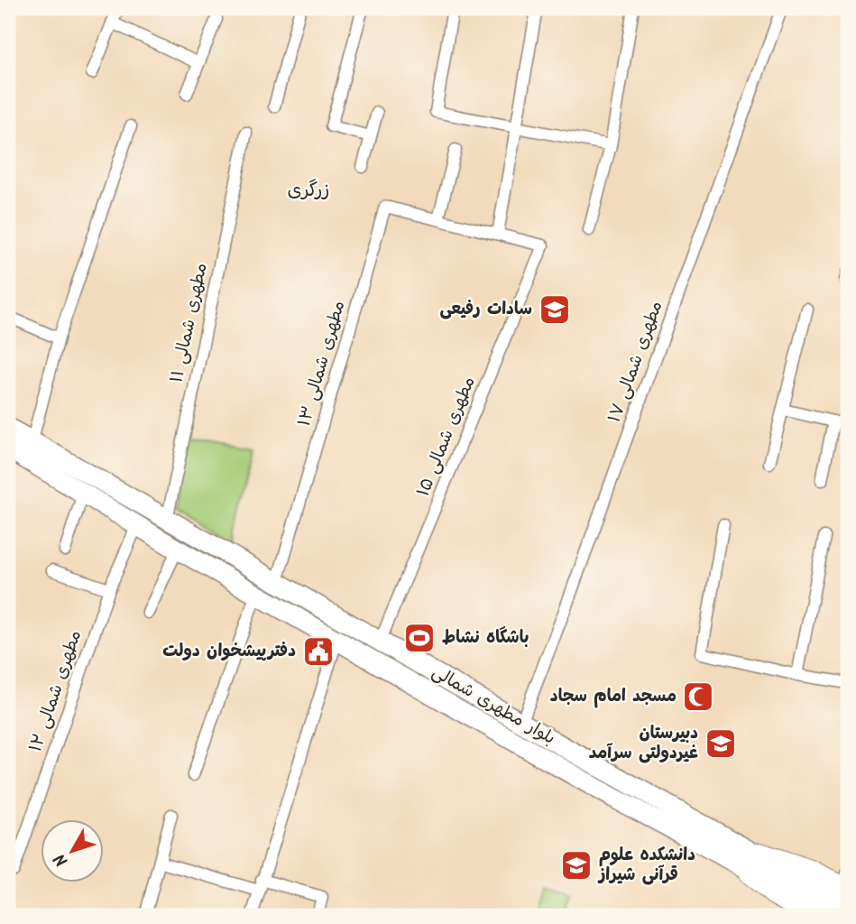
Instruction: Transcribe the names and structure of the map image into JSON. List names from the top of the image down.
{
  "streets": {
    "main road": ["بلوار مطهرى شمالى"],
    "street": [
      "۱۱ مطهری شمالی",
      "۱۷ مطهری شمالی",
      "۱۳ مطهری شمالی",
      "۱۵ مطهری شمالی",
      "۱۲ مطهری شمالی"
    ]
  },
  "crossings": [
    ["۱۱ مطهری شمالی", "بلوار مطهرى شمالى"],
    ["۱۷ مطهری شمالی", "بلوار مطهرى شمالى"],
    ["۱۳ مطهری شمالی", "بلوار مطهرى شمالى"],
    ["۱۵ مطهری شمالی", "بلوار مطهرى شمالى"],
    ["۱۲ مطهری شمالی", "بلوار مطهرى شمالى"]
  ],
  "districts": ["زرگری"],
  "places": {
    "school or university": ["سادات رفیعی", "دبیرستان غیردولتی سرآمد", "دانشکده علوم قرآنی شیراز"],
    "sports": ["باشگاه نشاط"],
    "public building": ["دفترپیشخوان دولت"],
    "mosque": ["مسجد امام سجاد"]
  },
  "north": "bottom left"
}
